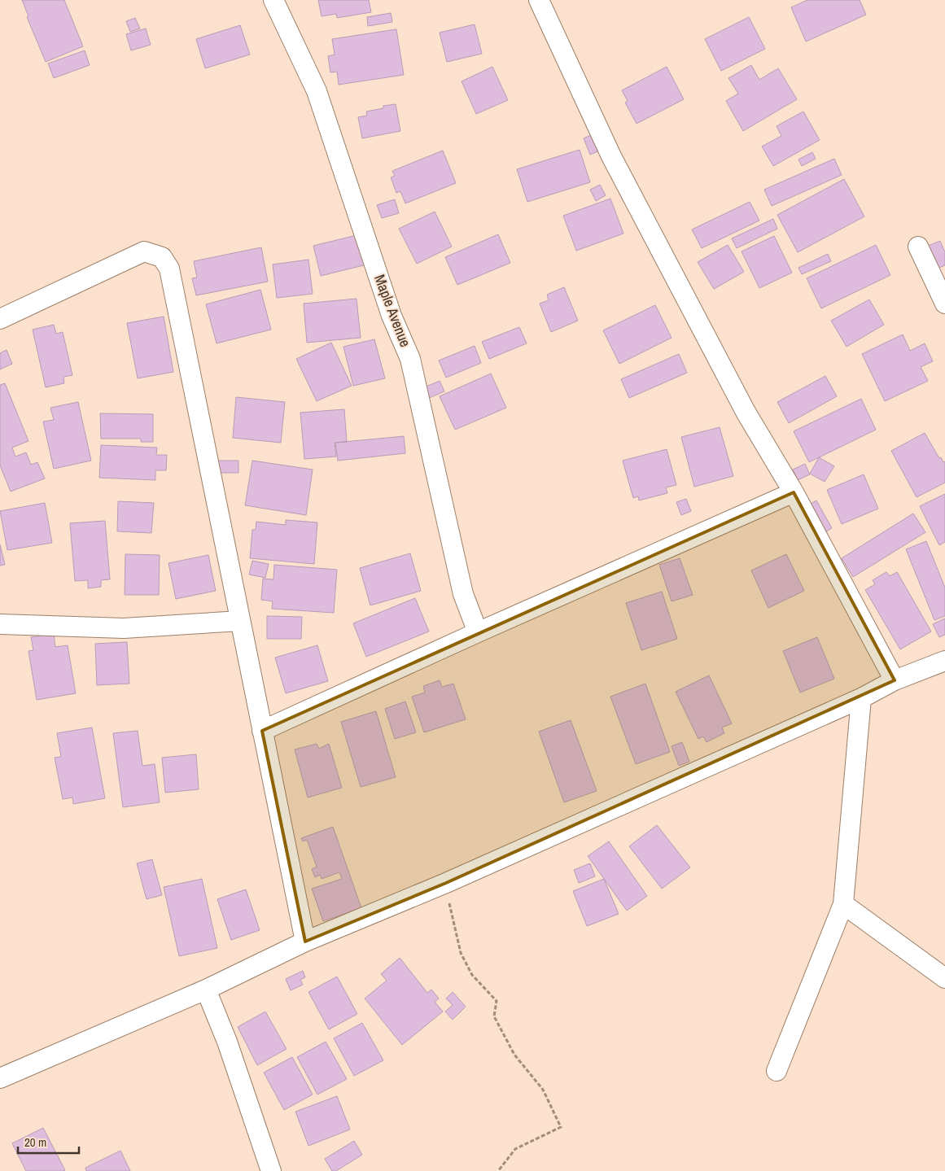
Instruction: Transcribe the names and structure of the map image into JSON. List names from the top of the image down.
{
  "streets": {
    "street": ["Maple Avenue"]
  },
  "scale_bar": "20 m"
}
